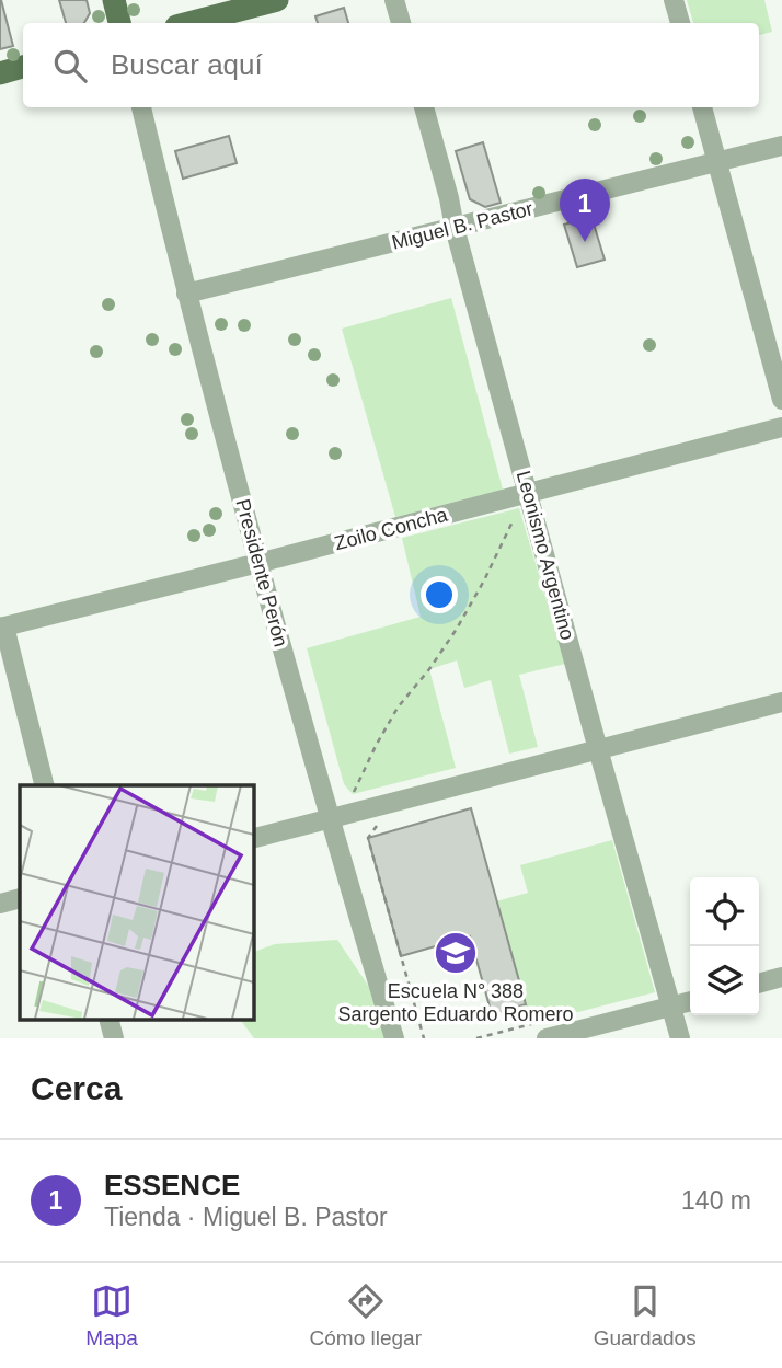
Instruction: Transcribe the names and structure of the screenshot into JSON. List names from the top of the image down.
{
  "streets": {
    "street": [
      "Miguel B. Pastor",
      "Zoilo Concha",
      "Leonismo Argentino",
      "Presidente Perón"
    ]
  },
  "crossings": [
    ["Miguel B. Pastor", "Leonismo Argentino"],
    ["Miguel B. Pastor", "Presidente Perón"],
    ["Zoilo Concha", "Leonismo Argentino"],
    ["Zoilo Concha", "Presidente Perón"]
  ],
  "places": {
    "school or university": ["Escuela N° 388 Sargento Eduardo Romero"]
  },
  "page": {
    "search": "Buscar aquí",
    "pins": "1",
    "heading": "Cerca",
    "list": [
      {
        "mark": "1",
        "name": "ESSENCE",
        "note": "Tienda · Miguel B. Pastor",
        "value": "140 m"
      }
    ],
    "nav": ["Mapa", "Cómo llegar", "Guardados"]
  }
}
